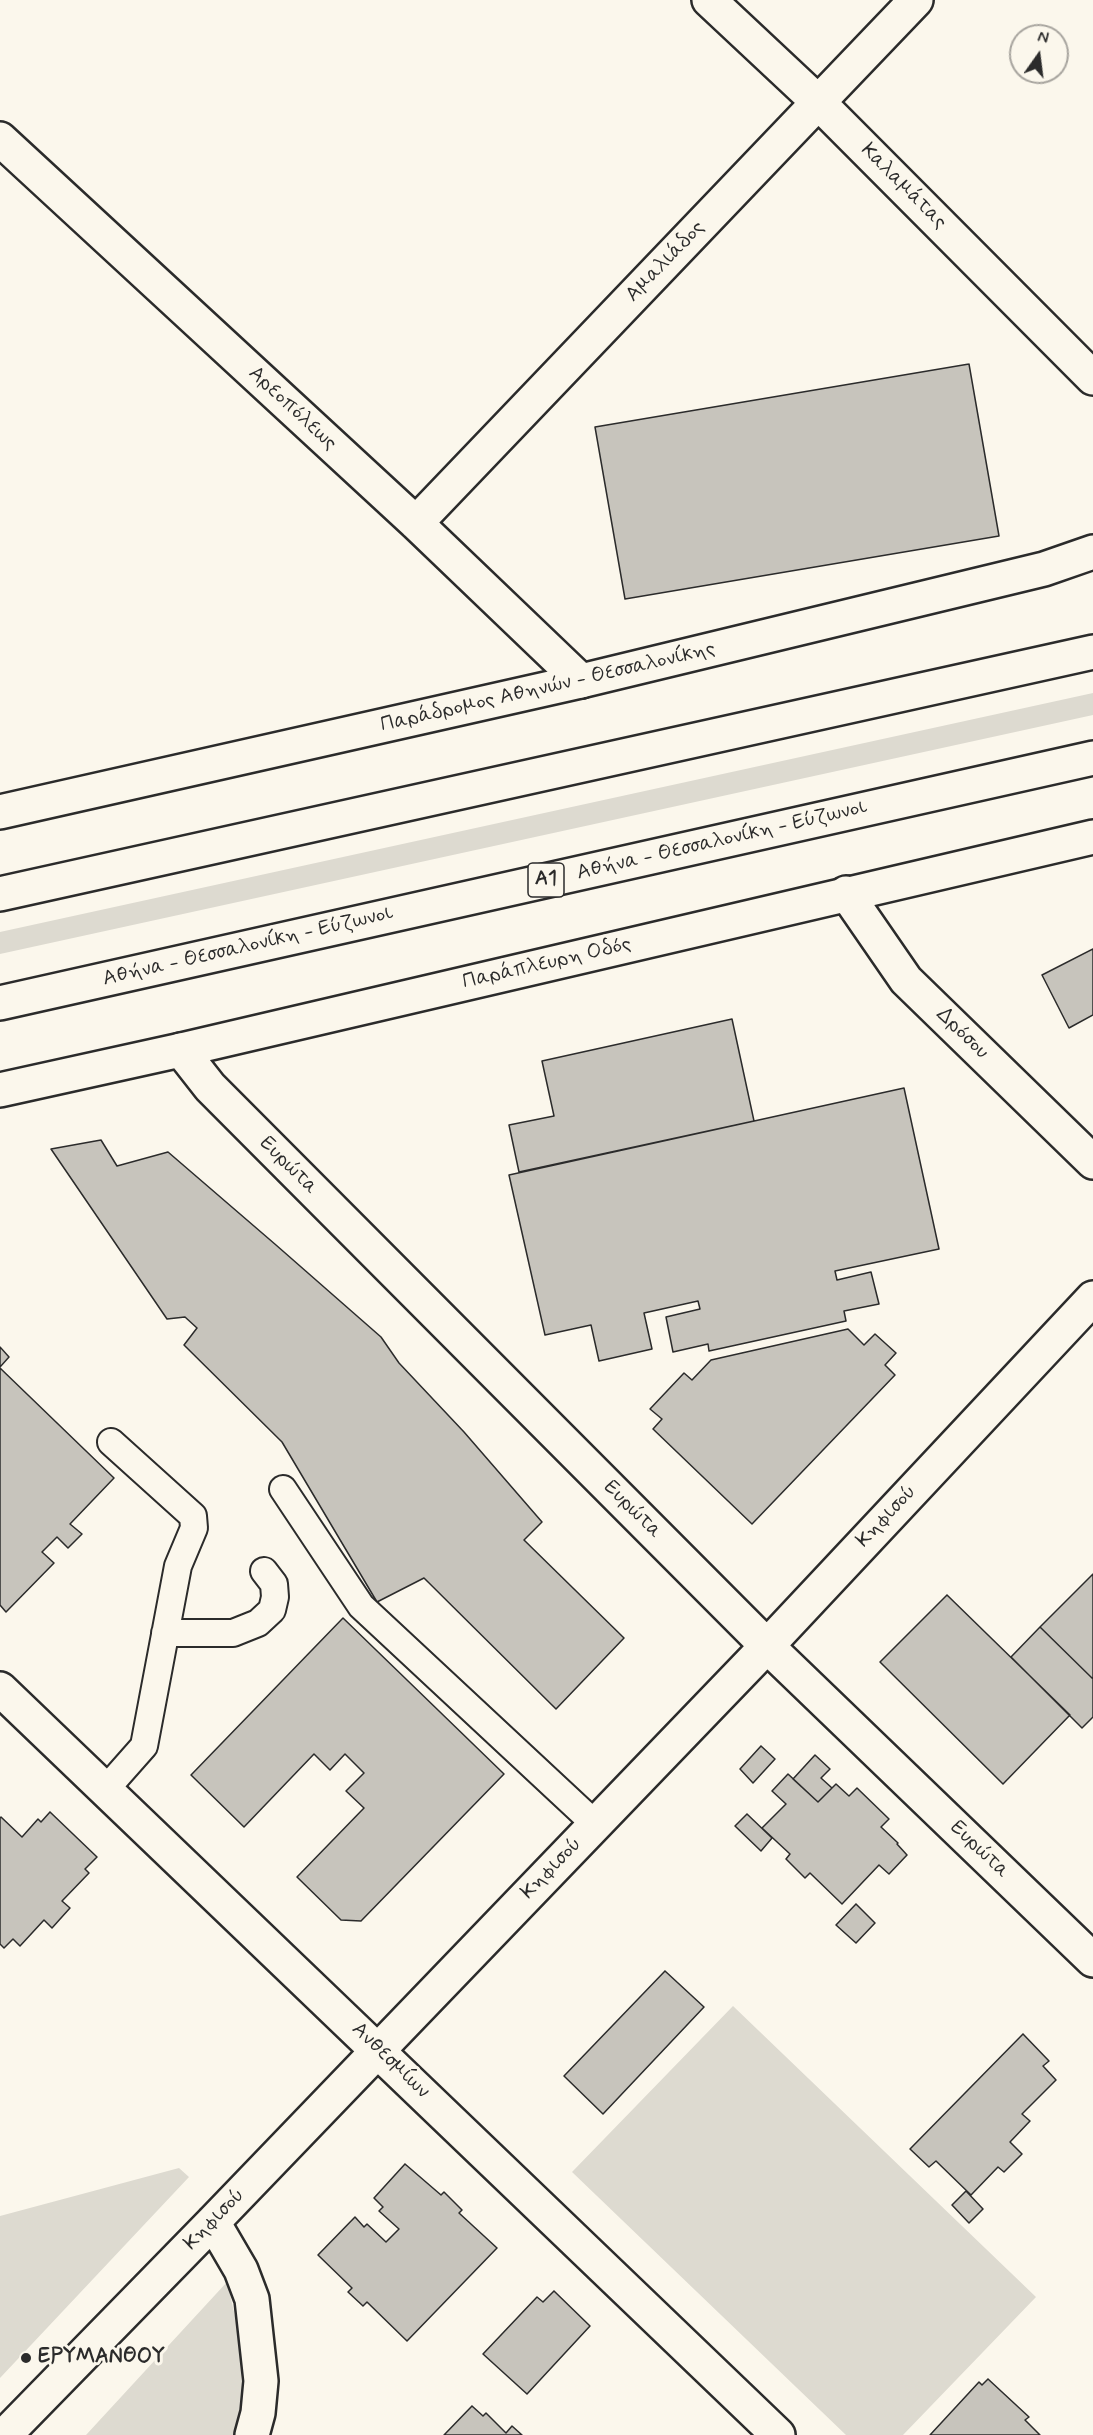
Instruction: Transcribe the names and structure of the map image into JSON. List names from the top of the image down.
{
  "streets": {
    "main road": [
      "Καλαμάτας",
      "Αμαλιάδος",
      "Αρεοπόλεως",
      "Παράδρομος Αθηνών - Θεσσαλονίκης",
      "Αθήνα - Θεσσαλονίκη - Εύζωνοι",
      "Α1",
      "Παράπλευρη Οδός",
      "Δρόσου",
      "Ευρώτα",
      "Κηφισού",
      "Ανθεσμίων"
    ]
  },
  "crossings": [
    ["Καλαμάτας", "Αμαλιάδος"],
    ["Αμαλιάδος", "Αρεοπόλεως"],
    ["Αρεοπόλεως", "Παράδρομος Αθηνών - Θεσσαλονίκης"],
    ["Παράπλευρη Οδός", "Δρόσου"],
    ["Παράπλευρη Οδός", "Ευρώτα"],
    ["Ευρώτα", "Κηφισού"],
    ["Κηφισού", "Ανθεσμίων"]
  ],
  "places": ["ΕΡΥΜΑΝΘΟΥ"],
  "north": "top"
}
